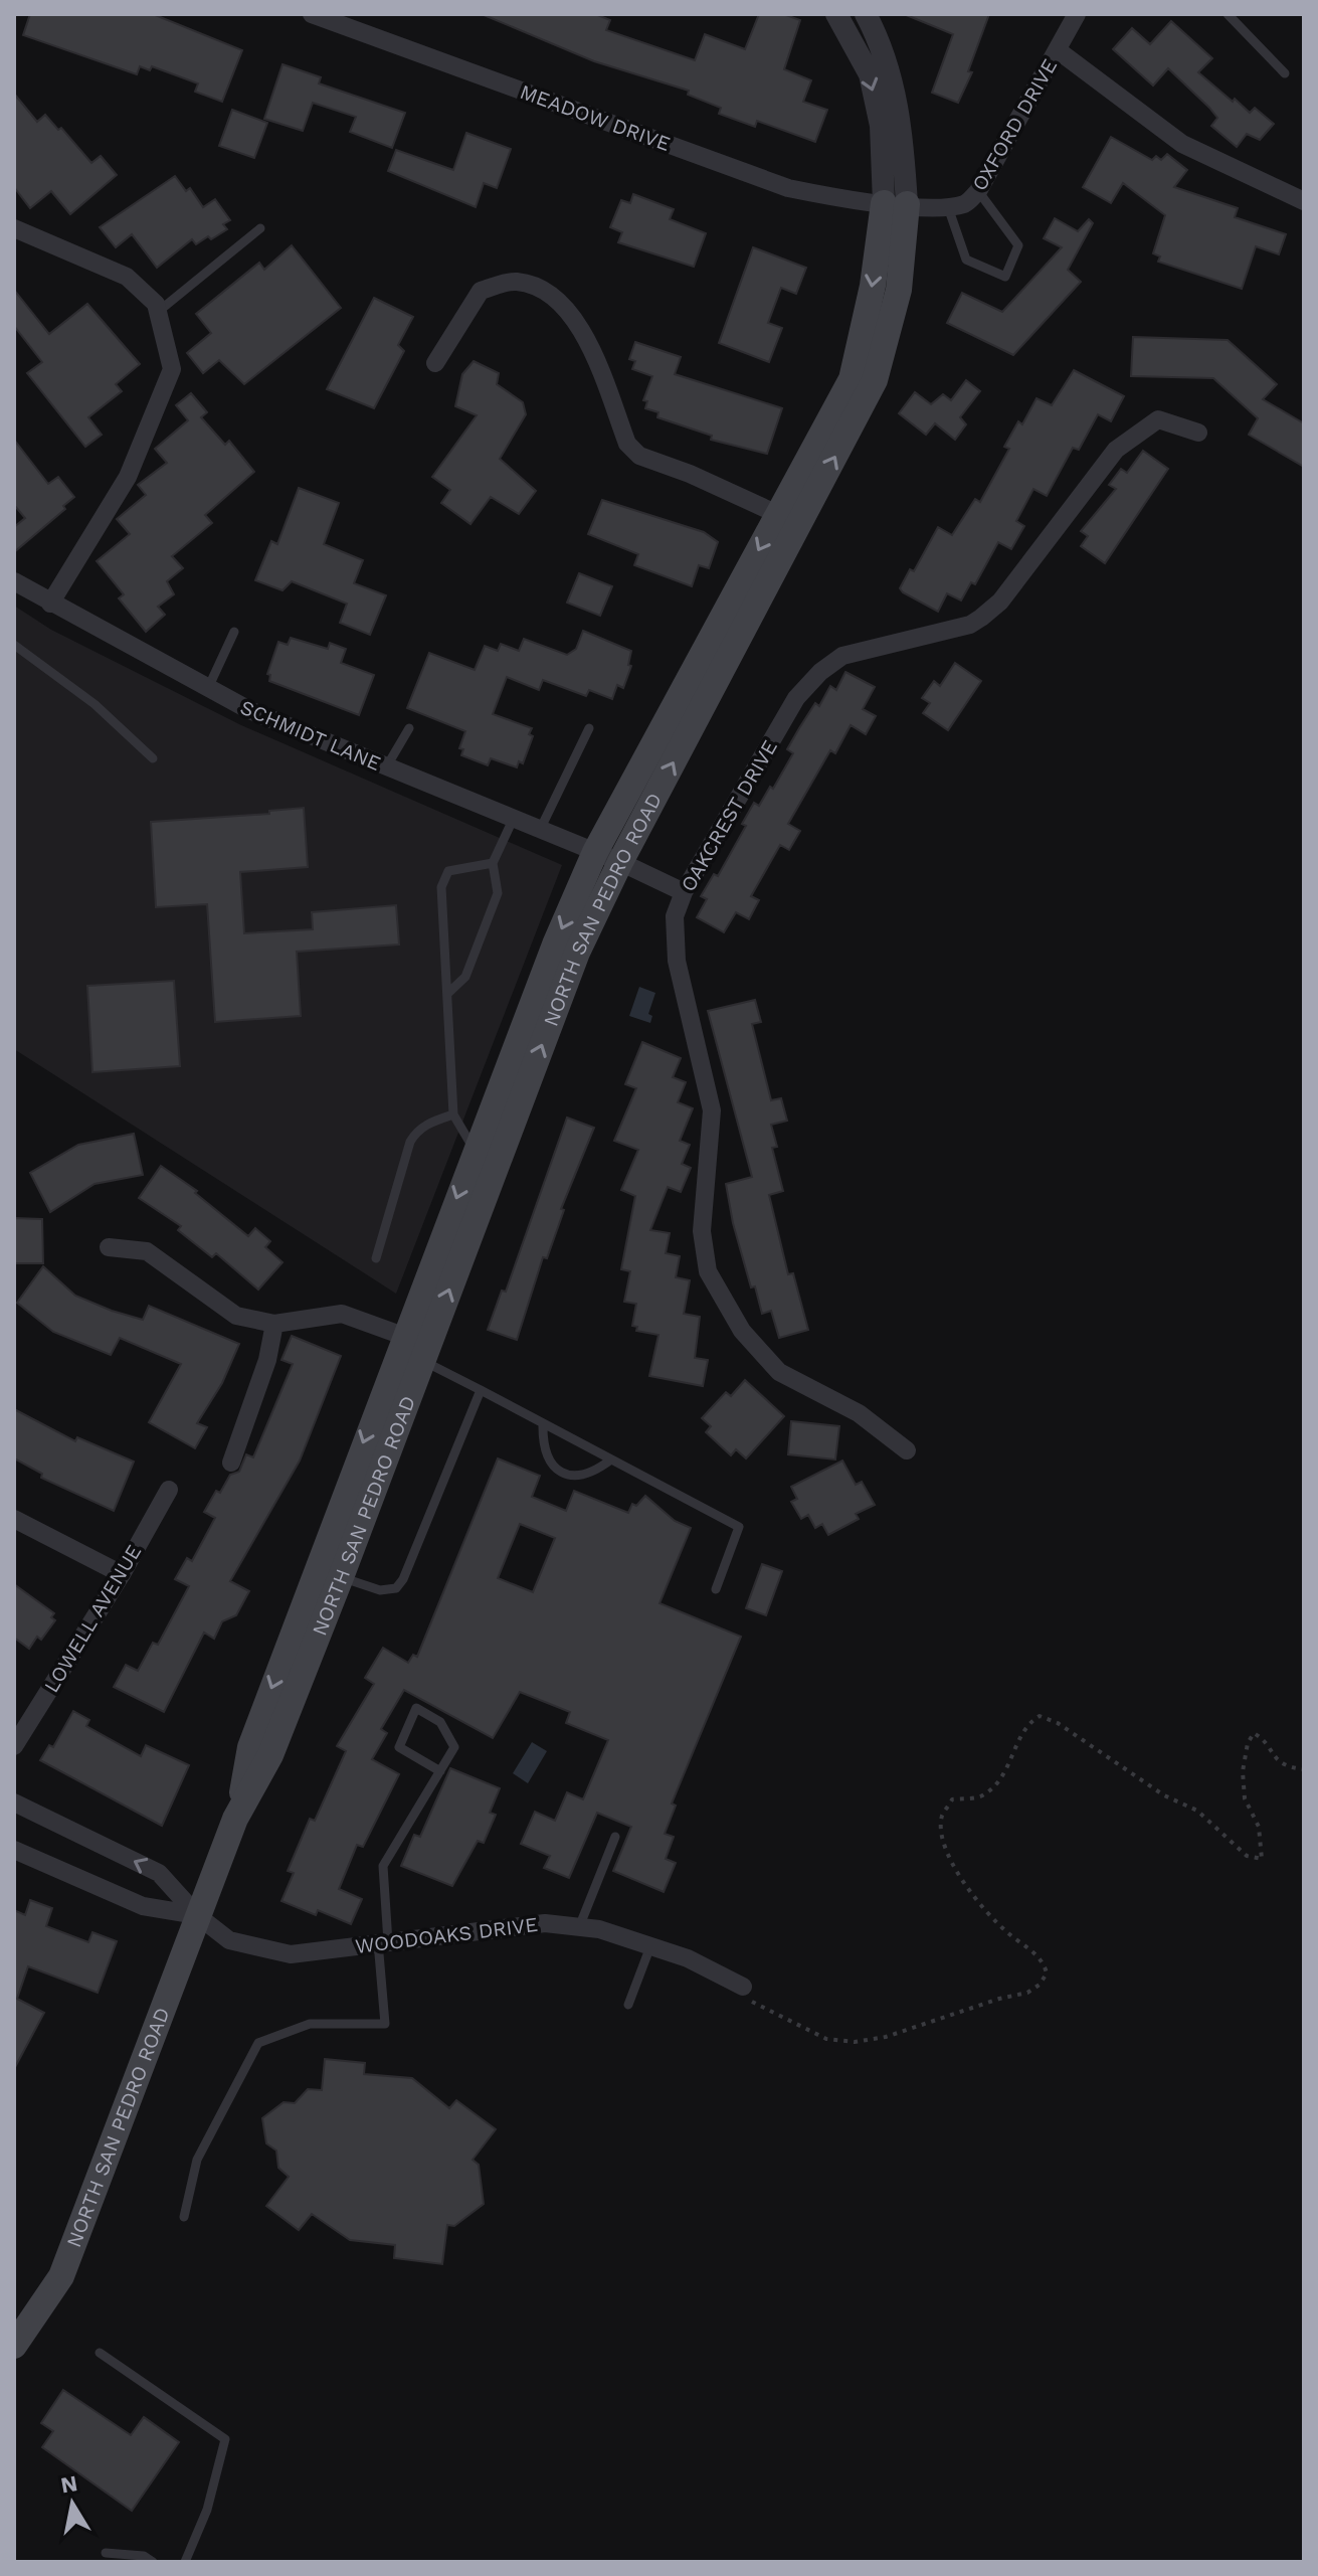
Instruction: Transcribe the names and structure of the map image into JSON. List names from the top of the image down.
{
  "streets": {
    "main road": ["NORTH SAN PEDRO ROAD"],
    "street": [
      "MEADOW DRIVE",
      "OXFORD DRIVE",
      "SCHMIDT LANE",
      "OAKCREST DRIVE",
      "LOWELL AVENUE",
      "WOODOAKS DRIVE"
    ]
  },
  "crossings": [
    ["MEADOW DRIVE", "NORTH SAN PEDRO ROAD"],
    ["SCHMIDT LANE", "OAKCREST DRIVE"],
    ["SCHMIDT LANE", "NORTH SAN PEDRO ROAD"],
    ["NORTH SAN PEDRO ROAD", "WOODOAKS DRIVE"]
  ],
  "north": "top"
}
